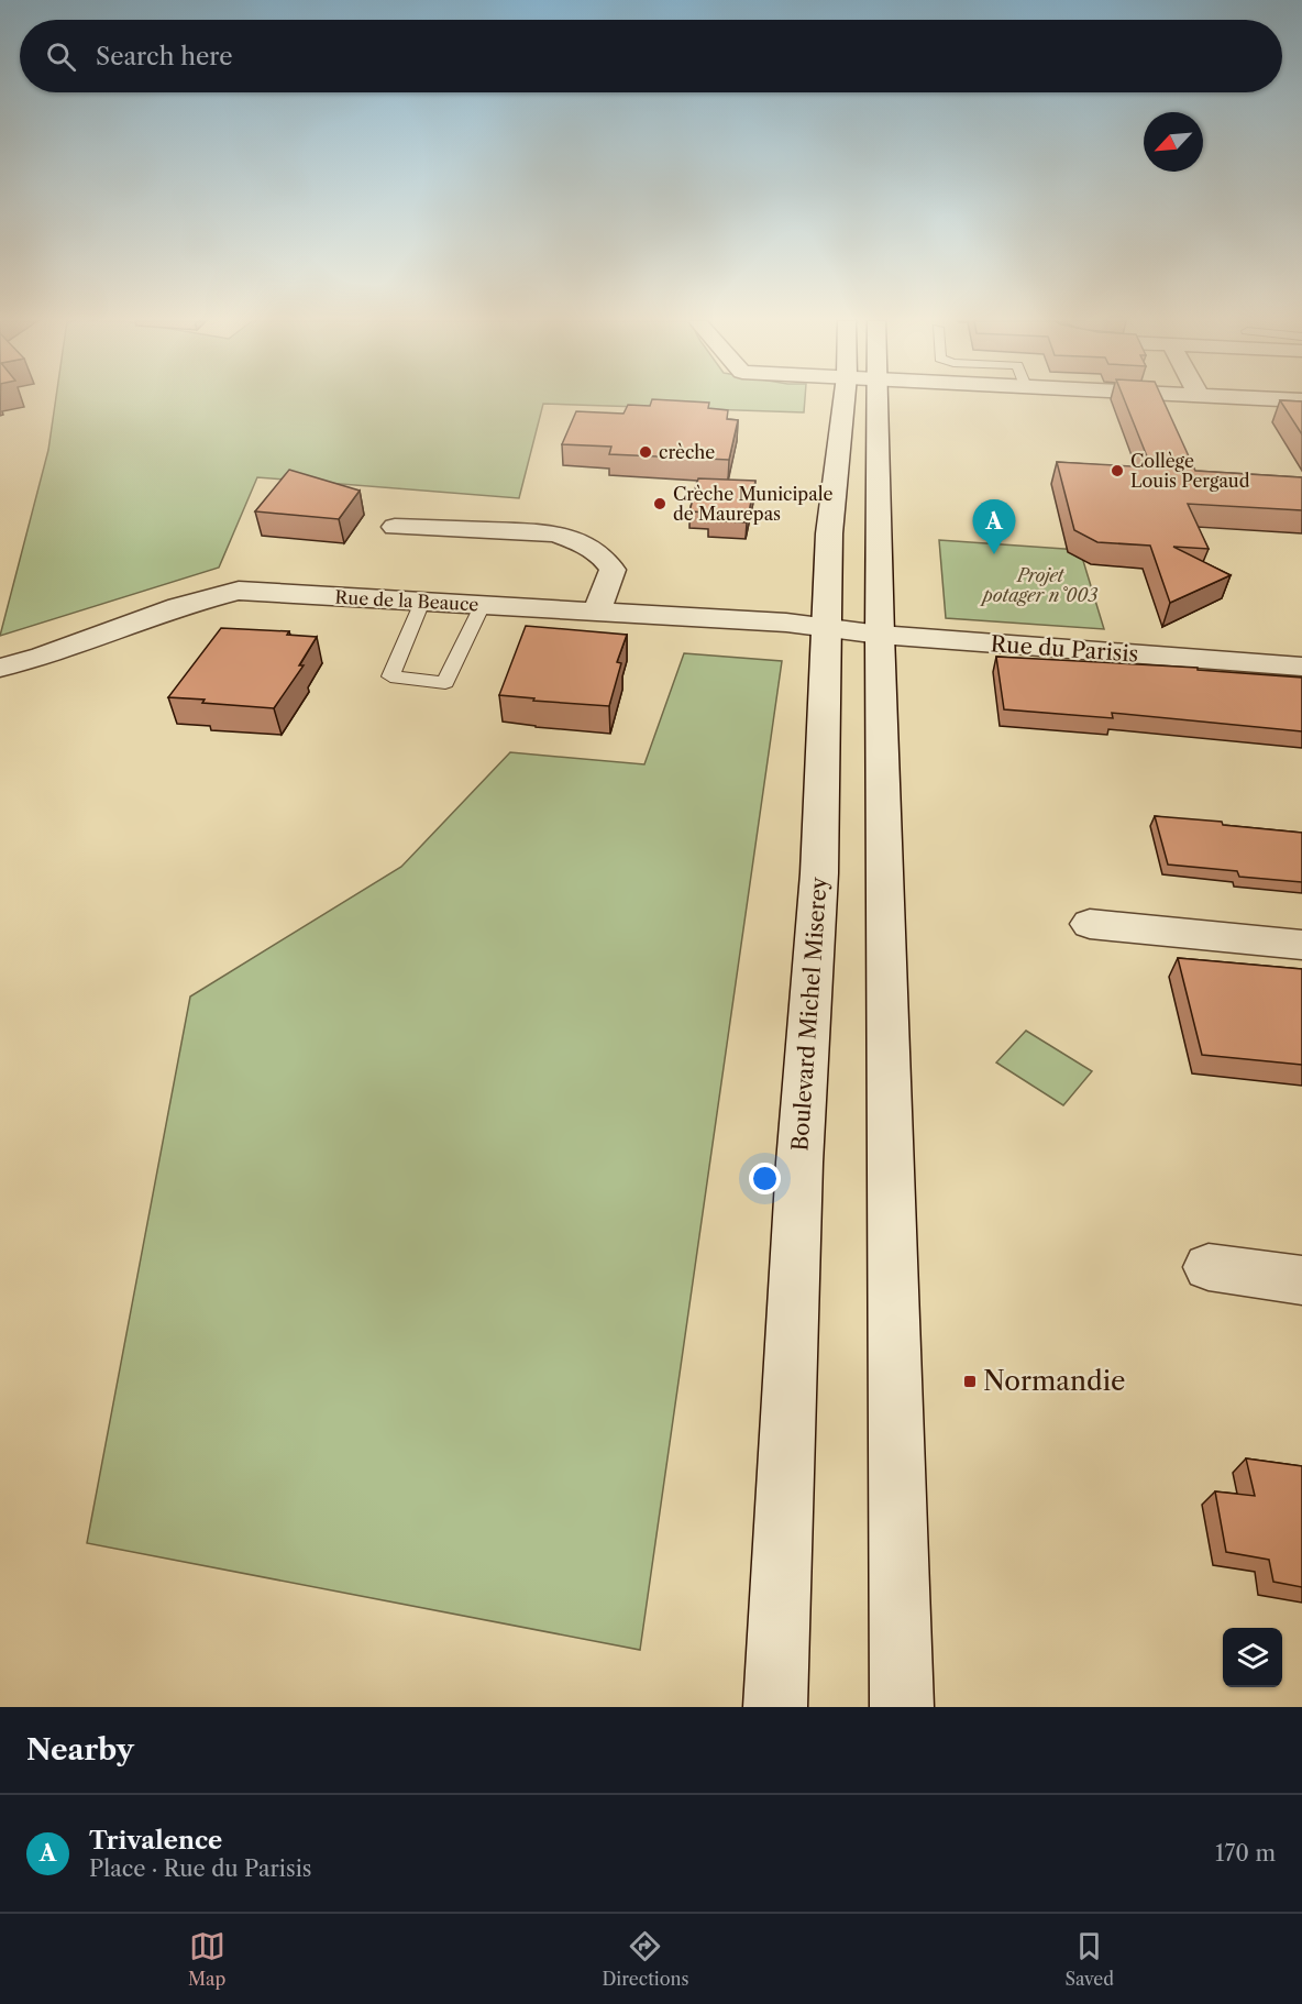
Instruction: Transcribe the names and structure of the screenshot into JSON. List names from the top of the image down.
{
  "streets": {
    "street": ["Rue de la Beauce", "Rue du Parisis", "Boulevard Michel Miserey"]
  },
  "crossings": [
    ["Rue de la Beauce", "Rue du Parisis"],
    ["Rue de la Beauce", "Boulevard Michel Miserey"],
    ["Rue du Parisis", "Boulevard Michel Miserey"]
  ],
  "parks": ["Projet potager n°003"],
  "places": {
    "other": ["crèche", "Collège Louis Pergaud", "Crèche Municipale de Maurepas"],
    "transit": ["Normandie"]
  },
  "north": "bottom left",
  "page": {
    "search": "Search here",
    "pins": "A",
    "heading": "Nearby",
    "list": [
      {
        "mark": "A",
        "name": "Trivalence",
        "note": "Place · Rue du Parisis",
        "value": "170 m"
      }
    ],
    "nav": ["Map", "Directions", "Saved"]
  }
}
